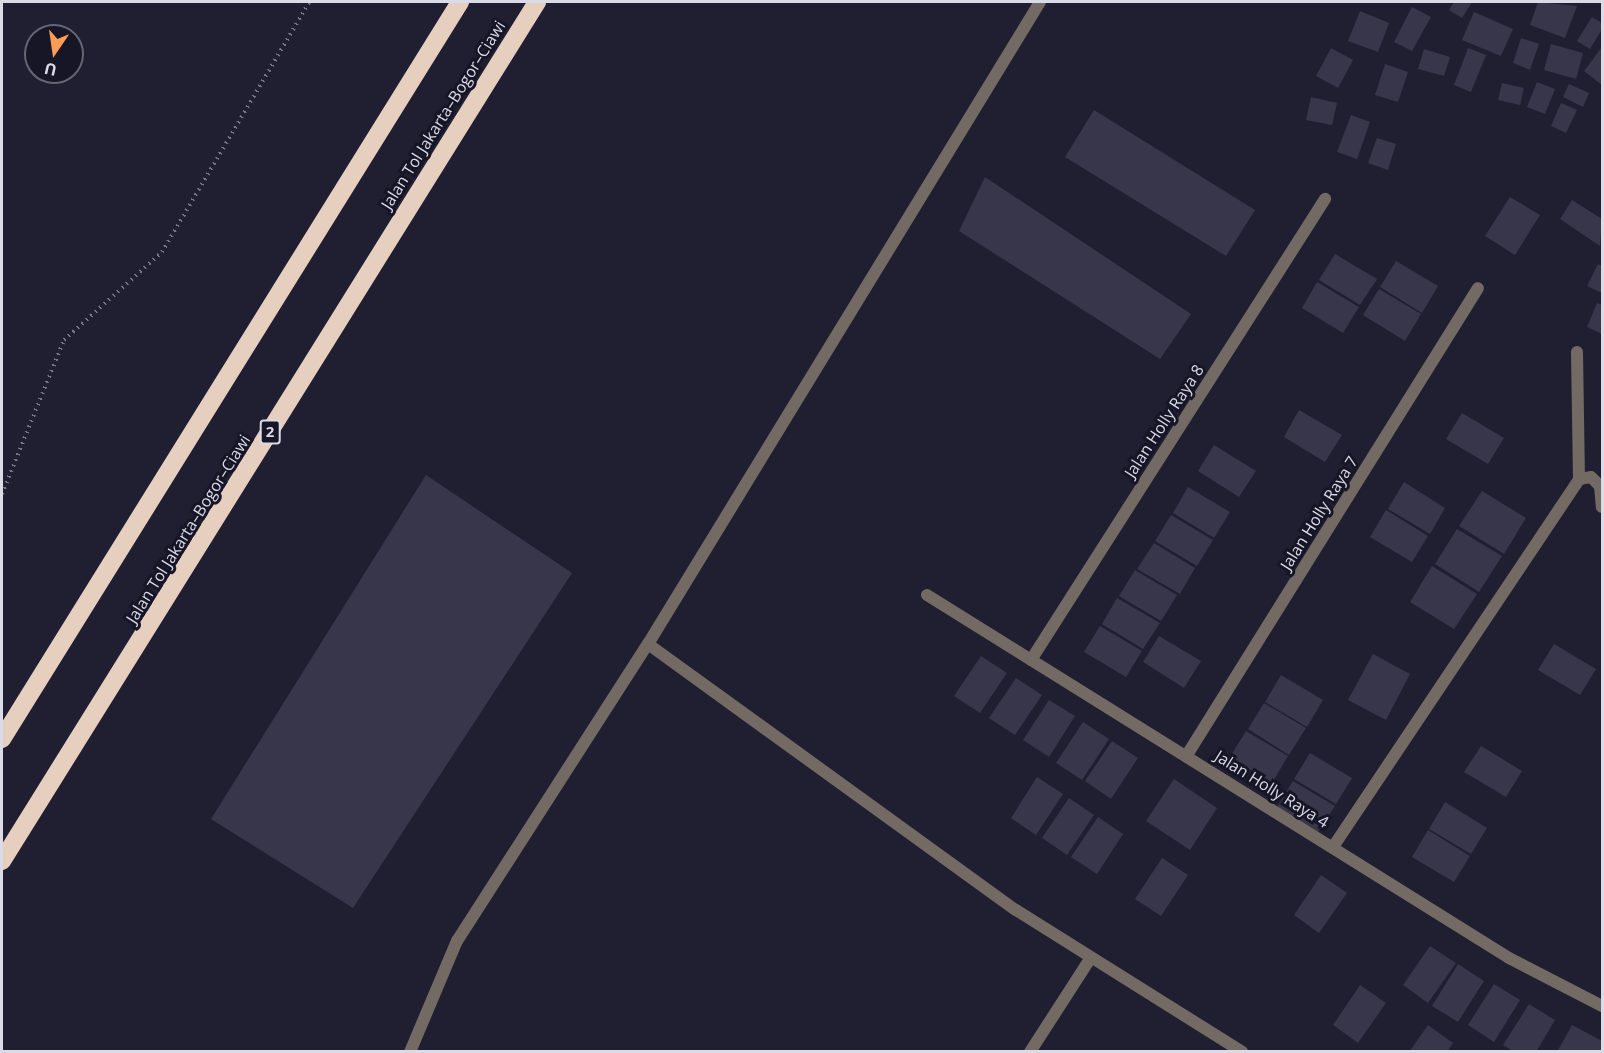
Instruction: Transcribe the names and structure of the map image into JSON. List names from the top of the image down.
{
  "streets": {
    "highway": ["Jalan Tol Jakarta–Bogor–Ciawi", "2"],
    "street": ["Jalan Holly Raya 8", "Jalan Holly Raya 7", "Jalan Holly Raya 4"]
  },
  "crossings": [
    ["Jalan Holly Raya 8", "Jalan Holly Raya 4"],
    ["Jalan Holly Raya 7", "Jalan Holly Raya 4"]
  ],
  "north": "bottom"
}
